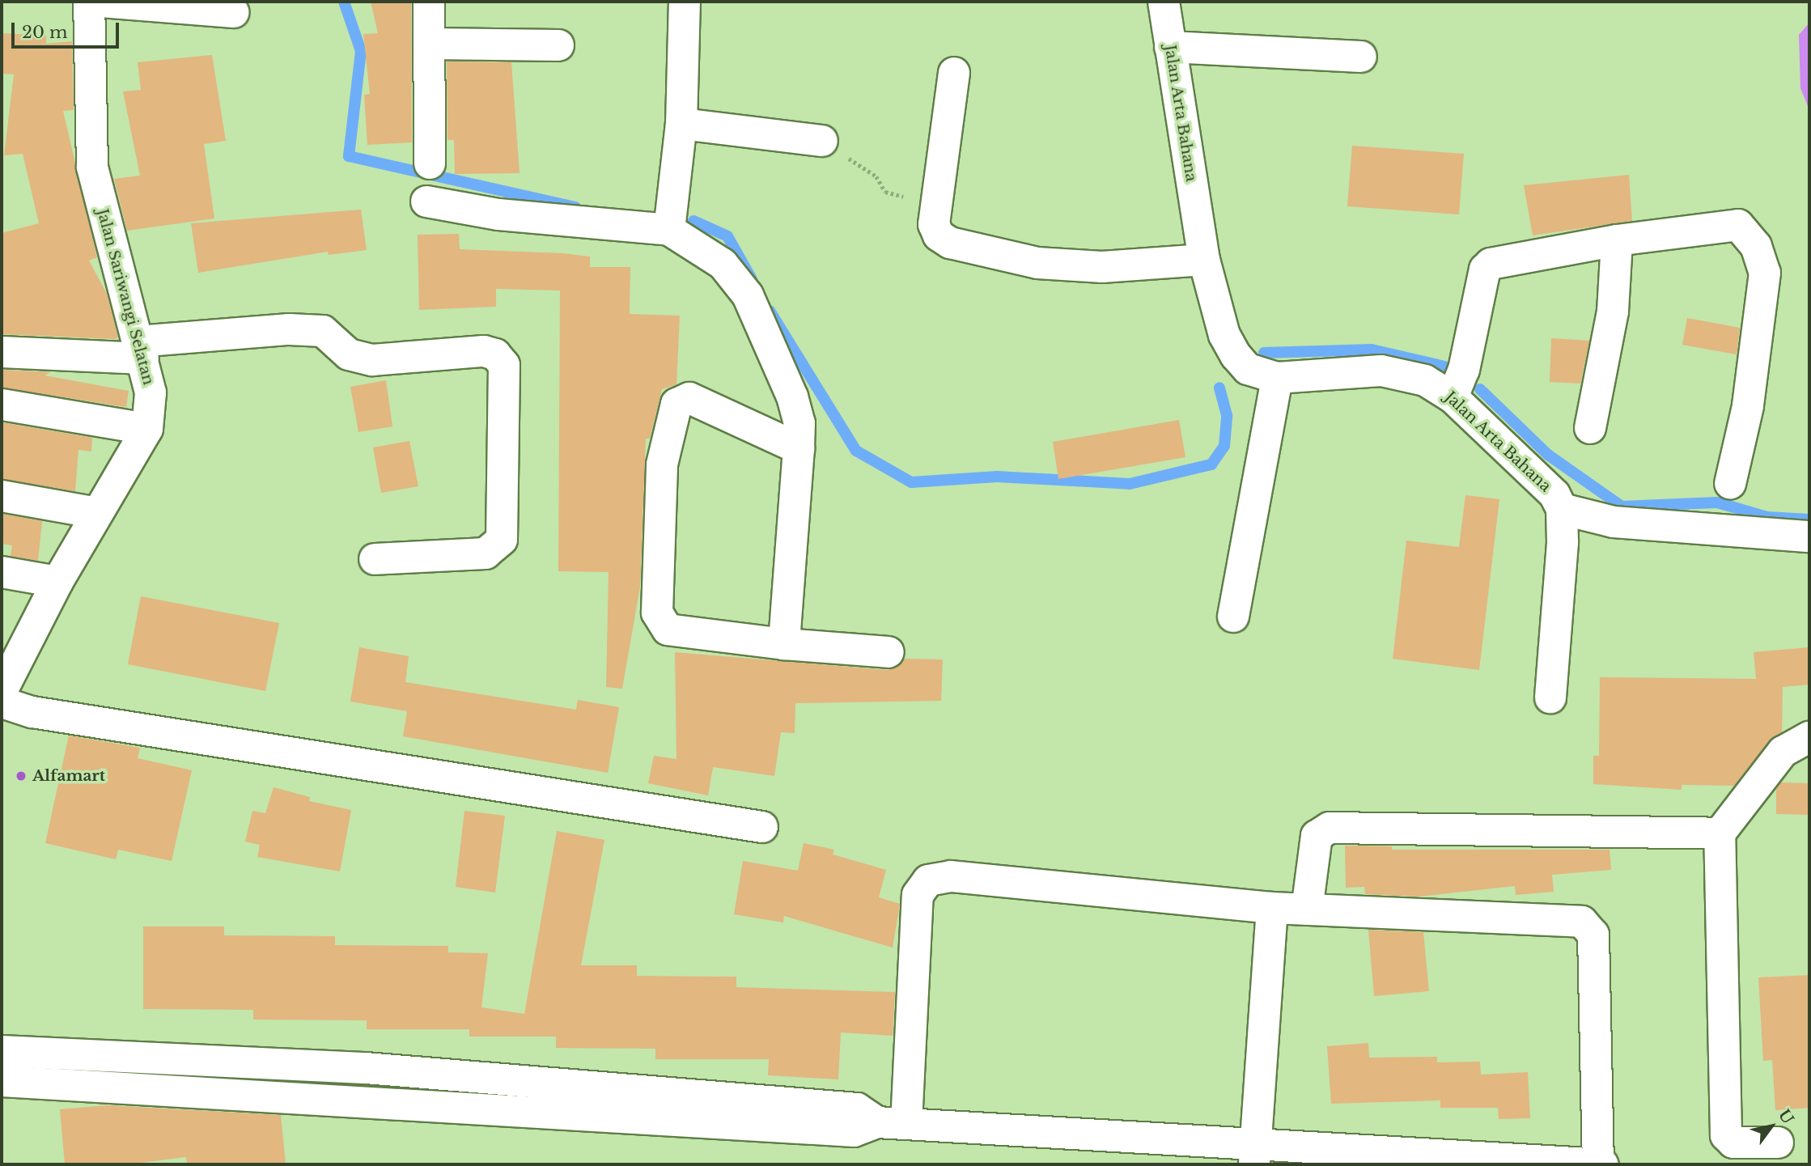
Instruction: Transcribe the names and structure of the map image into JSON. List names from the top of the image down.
{
  "streets": {
    "street": ["Jalan Arta Bahana", "Jalan Sariwangi Selatan"]
  },
  "places": ["Alfamart"],
  "scale_bar": "20 m",
  "north": "top right"
}
